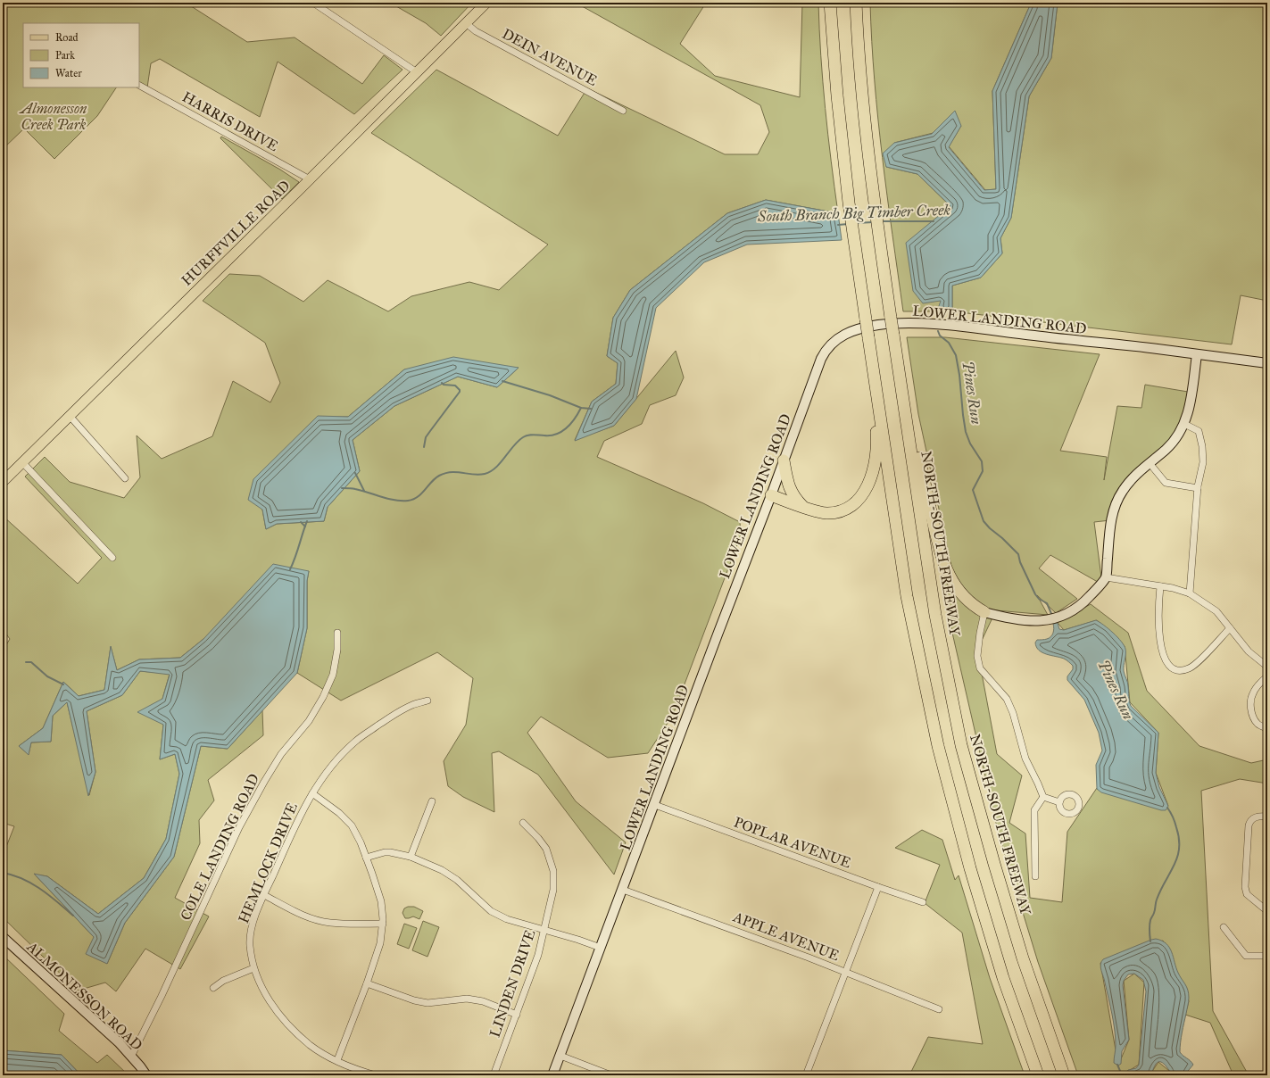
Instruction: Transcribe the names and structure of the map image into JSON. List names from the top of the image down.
{
  "streets": {
    "highway": ["NORTH-SOUTH FREEWAY"],
    "main road": ["HURFFVILLE ROAD", "LOWER LANDING ROAD", "ALMONESSON ROAD"],
    "street": [
      "DEIN AVENUE",
      "HARRIS DRIVE",
      "POPLAR AVENUE",
      "COLE LANDING ROAD",
      "HEMLOCK DRIVE",
      "APPLE AVENUE",
      "LINDEN DRIVE"
    ]
  },
  "crossings": [
    ["DEIN AVENUE", "HURFFVILLE ROAD"],
    ["HARRIS DRIVE", "HURFFVILLE ROAD"],
    ["LOWER LANDING ROAD", "POPLAR AVENUE"],
    ["LOWER LANDING ROAD", "APPLE AVENUE"],
    ["COLE LANDING ROAD", "ALMONESSON ROAD"]
  ],
  "water": ["South Branch Big Timber Creek", "Pines Run"],
  "parks": ["Almonesson Creek Park"],
  "legend": ["Road", "Park", "Water"]
}
